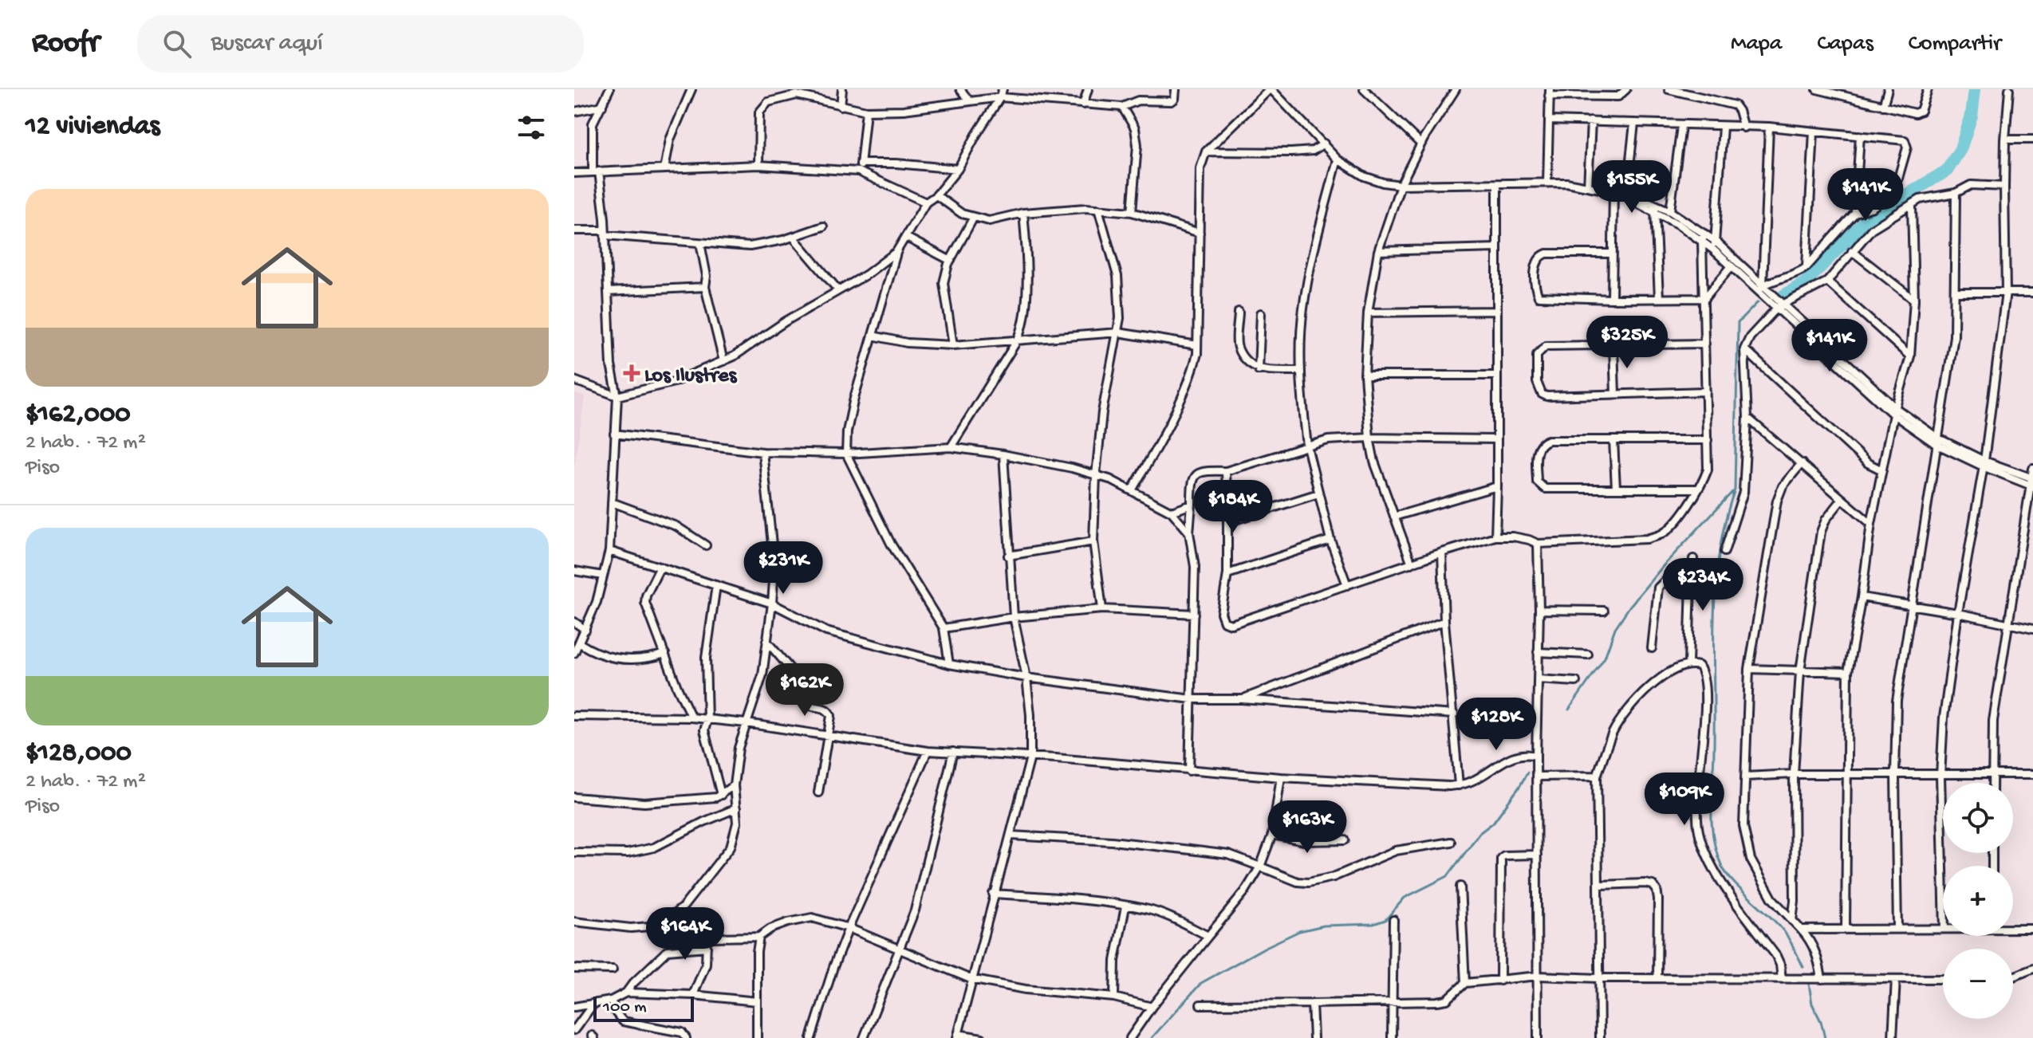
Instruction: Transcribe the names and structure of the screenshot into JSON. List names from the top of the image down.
{
  "places": {
    "health": ["Los Ilustres"]
  },
  "scale_bar": "100 m",
  "page": {
    "header": "Roofr",
    "search": "Buscar aquí",
    "nav": ["Mapa", "Capas", "Compartir"],
    "heading": "12 viviendas",
    "price": [
      "$155K",
      "$141K",
      "$325K",
      "$141K",
      "$184K",
      "$231K",
      "$234K",
      "$162K",
      "$128K",
      "$109K",
      "$163K",
      "$164K"
    ],
    "list": [
      {
        "name": "$162,000",
        "note": "2 hab. · 72 m² · Piso"
      },
      {
        "name": "$128,000",
        "note": "2 hab. · 72 m² · Piso"
      }
    ],
    "map_buttons": ["+", "−"],
    "scale": "100 m"
  }
}
